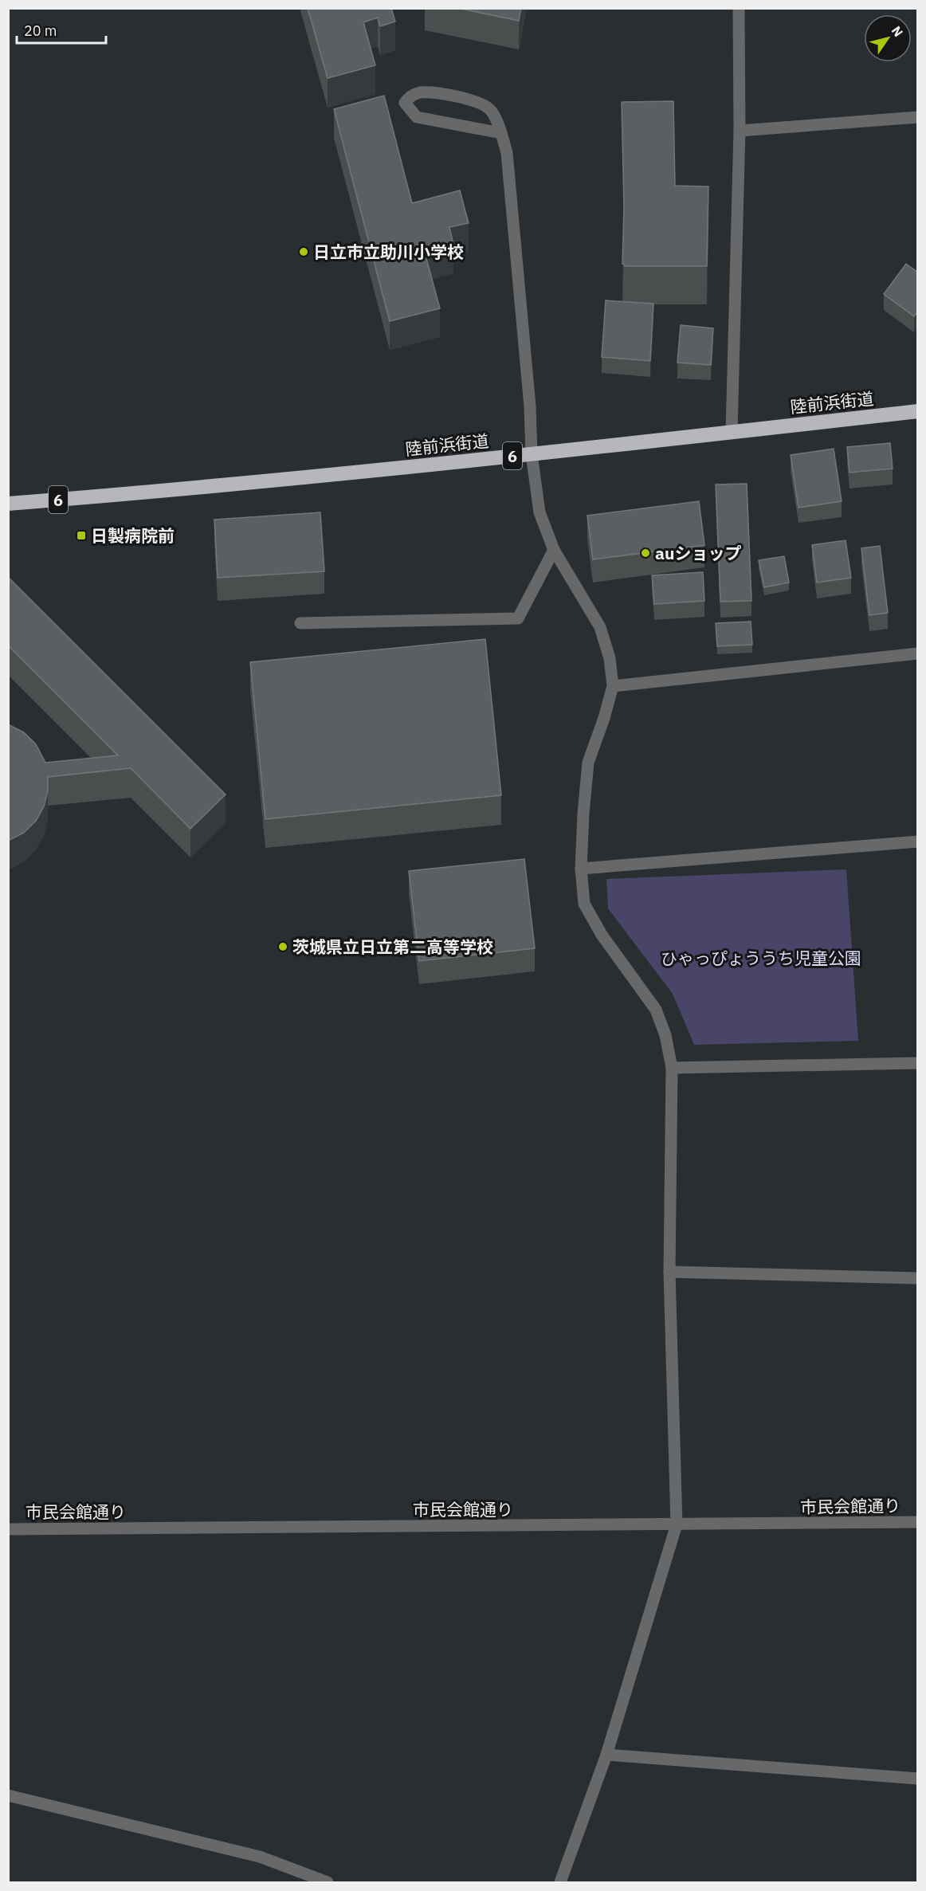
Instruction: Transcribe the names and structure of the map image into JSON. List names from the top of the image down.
{
  "streets": {
    "highway": ["陸前浜街道", "6"],
    "street": ["市民会館通り"]
  },
  "parks": ["ひゃっぴょううち児童公園"],
  "places": {
    "other": ["日立市立助川小学校", "auショップ", "茨城県立日立第二高等学校"],
    "transit": ["日製病院前"]
  },
  "scale_bar": "20 m",
  "north": "top right"
}
